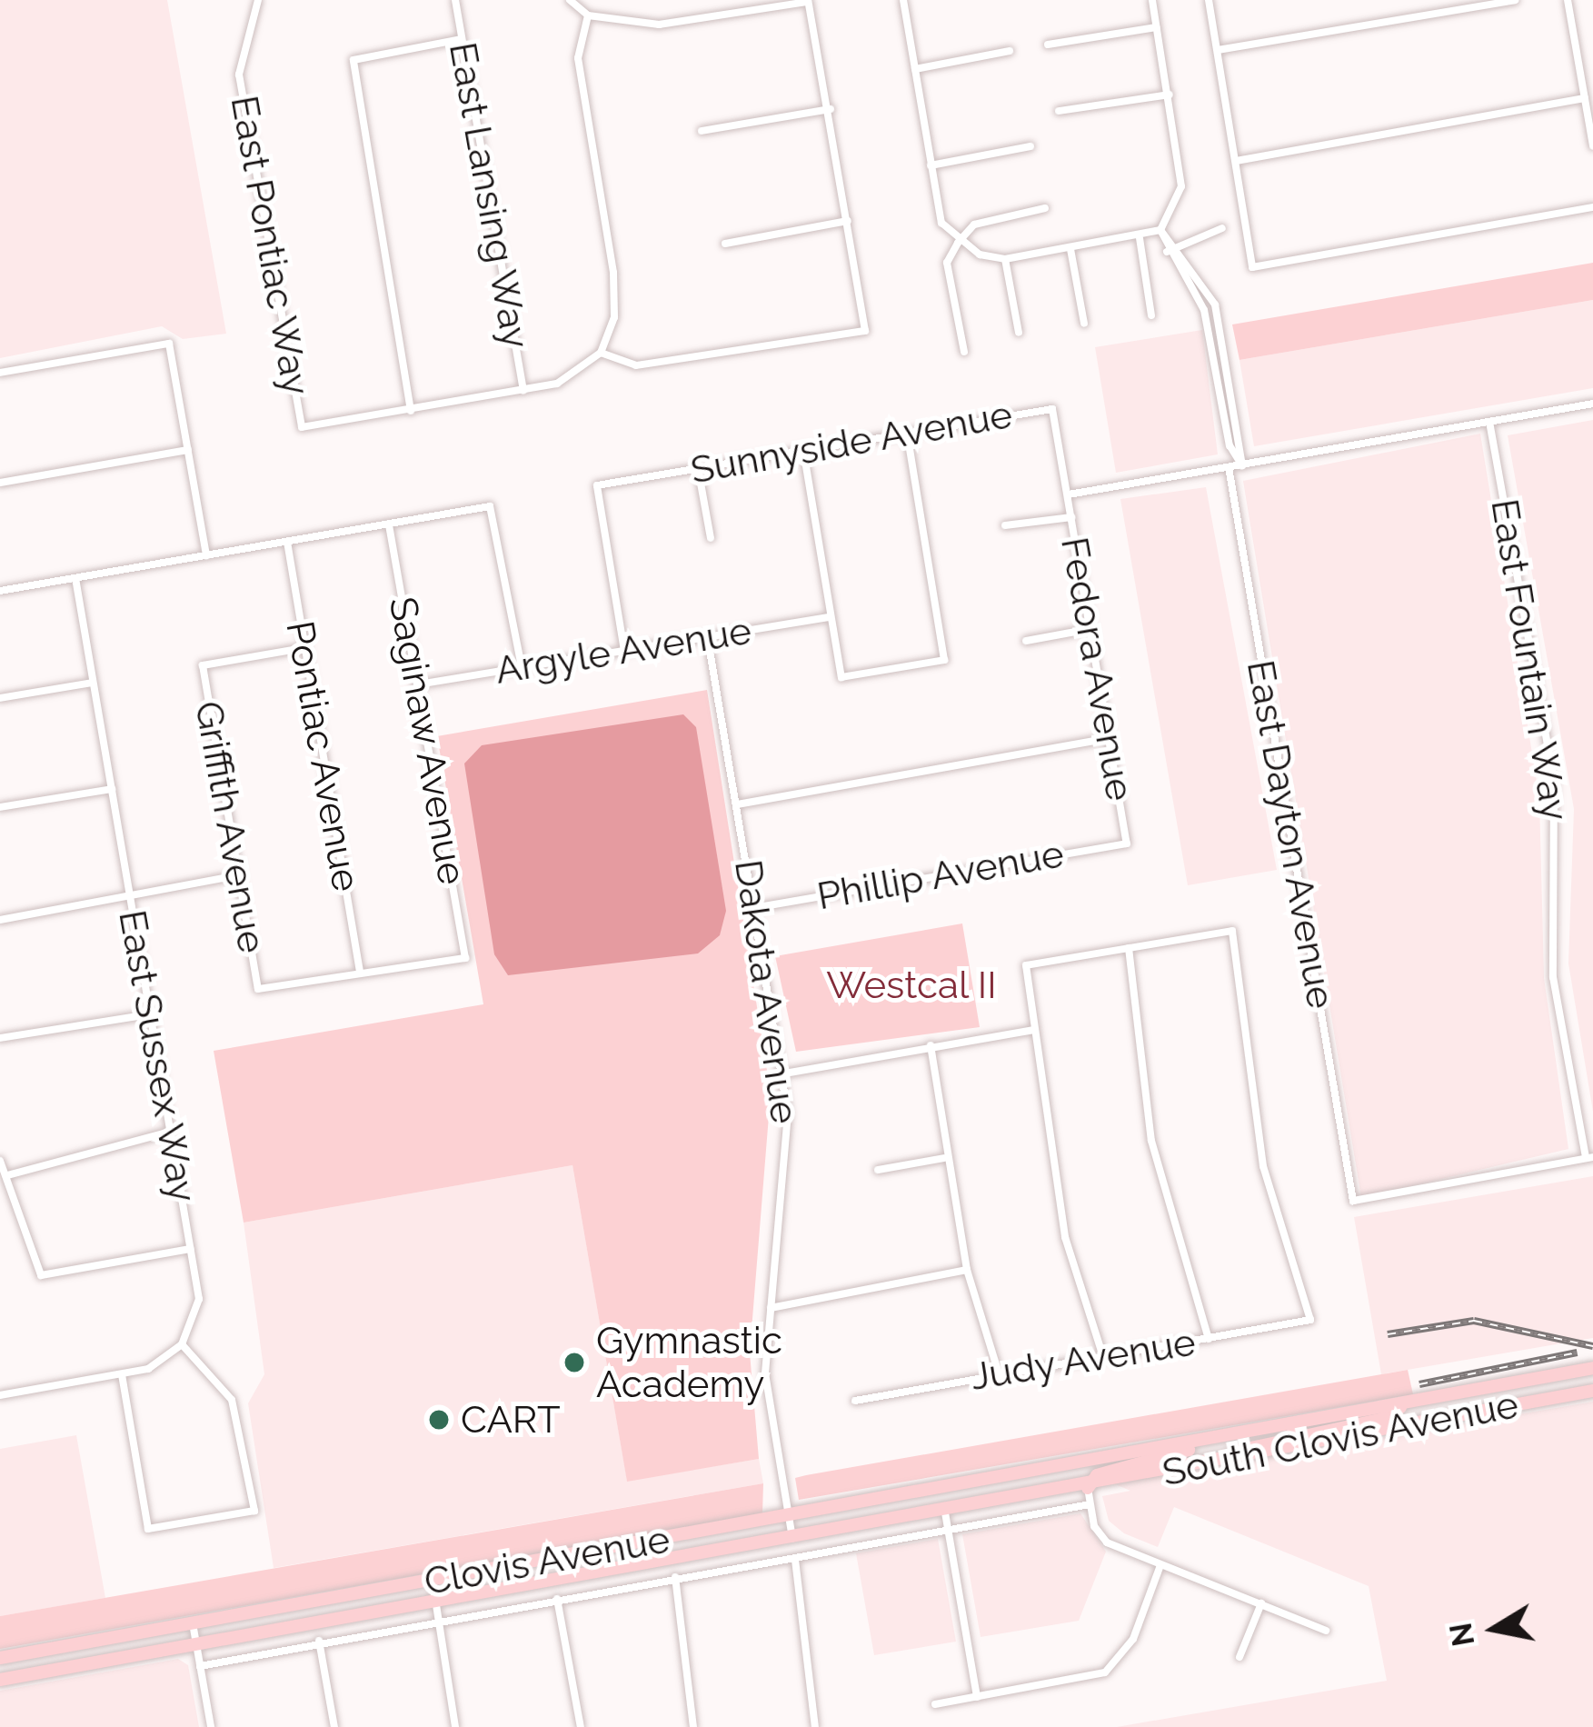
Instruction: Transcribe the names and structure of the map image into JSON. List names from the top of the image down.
{
  "streets": {
    "main road": ["South Clovis Avenue", "Clovis Avenue"],
    "street": [
      "East Lansing Way",
      "East Pontiac Way",
      "Sunnyside Avenue",
      "Argyle Avenue",
      "East Fountain Way",
      "Fedora Avenue",
      "Saginaw Avenue",
      "Pontiac Avenue",
      "Griffith Avenue",
      "East Dayton Avenue",
      "Phillip Avenue",
      "Dakota Avenue",
      "East Sussex Way",
      "Judy Avenue"
    ]
  },
  "crossings": [
    ["Sunnyside Avenue", "Argyle Avenue"],
    ["Sunnyside Avenue", "Fedora Avenue"],
    ["Argyle Avenue", "Saginaw Avenue"],
    ["Argyle Avenue", "Dakota Avenue"],
    ["East Fountain Way", "East Dayton Avenue"],
    ["Fedora Avenue", "Phillip Avenue"],
    ["Saginaw Avenue", "Pontiac Avenue"],
    ["Saginaw Avenue", "Griffith Avenue"],
    ["Pontiac Avenue", "Griffith Avenue"],
    ["Phillip Avenue", "Dakota Avenue"],
    ["Dakota Avenue", "Clovis Avenue"],
    ["South Clovis Avenue", "Clovis Avenue"]
  ],
  "parks": ["Westcal II"],
  "places": ["Gymnastic Academy", "CART"],
  "north": "left"
}
